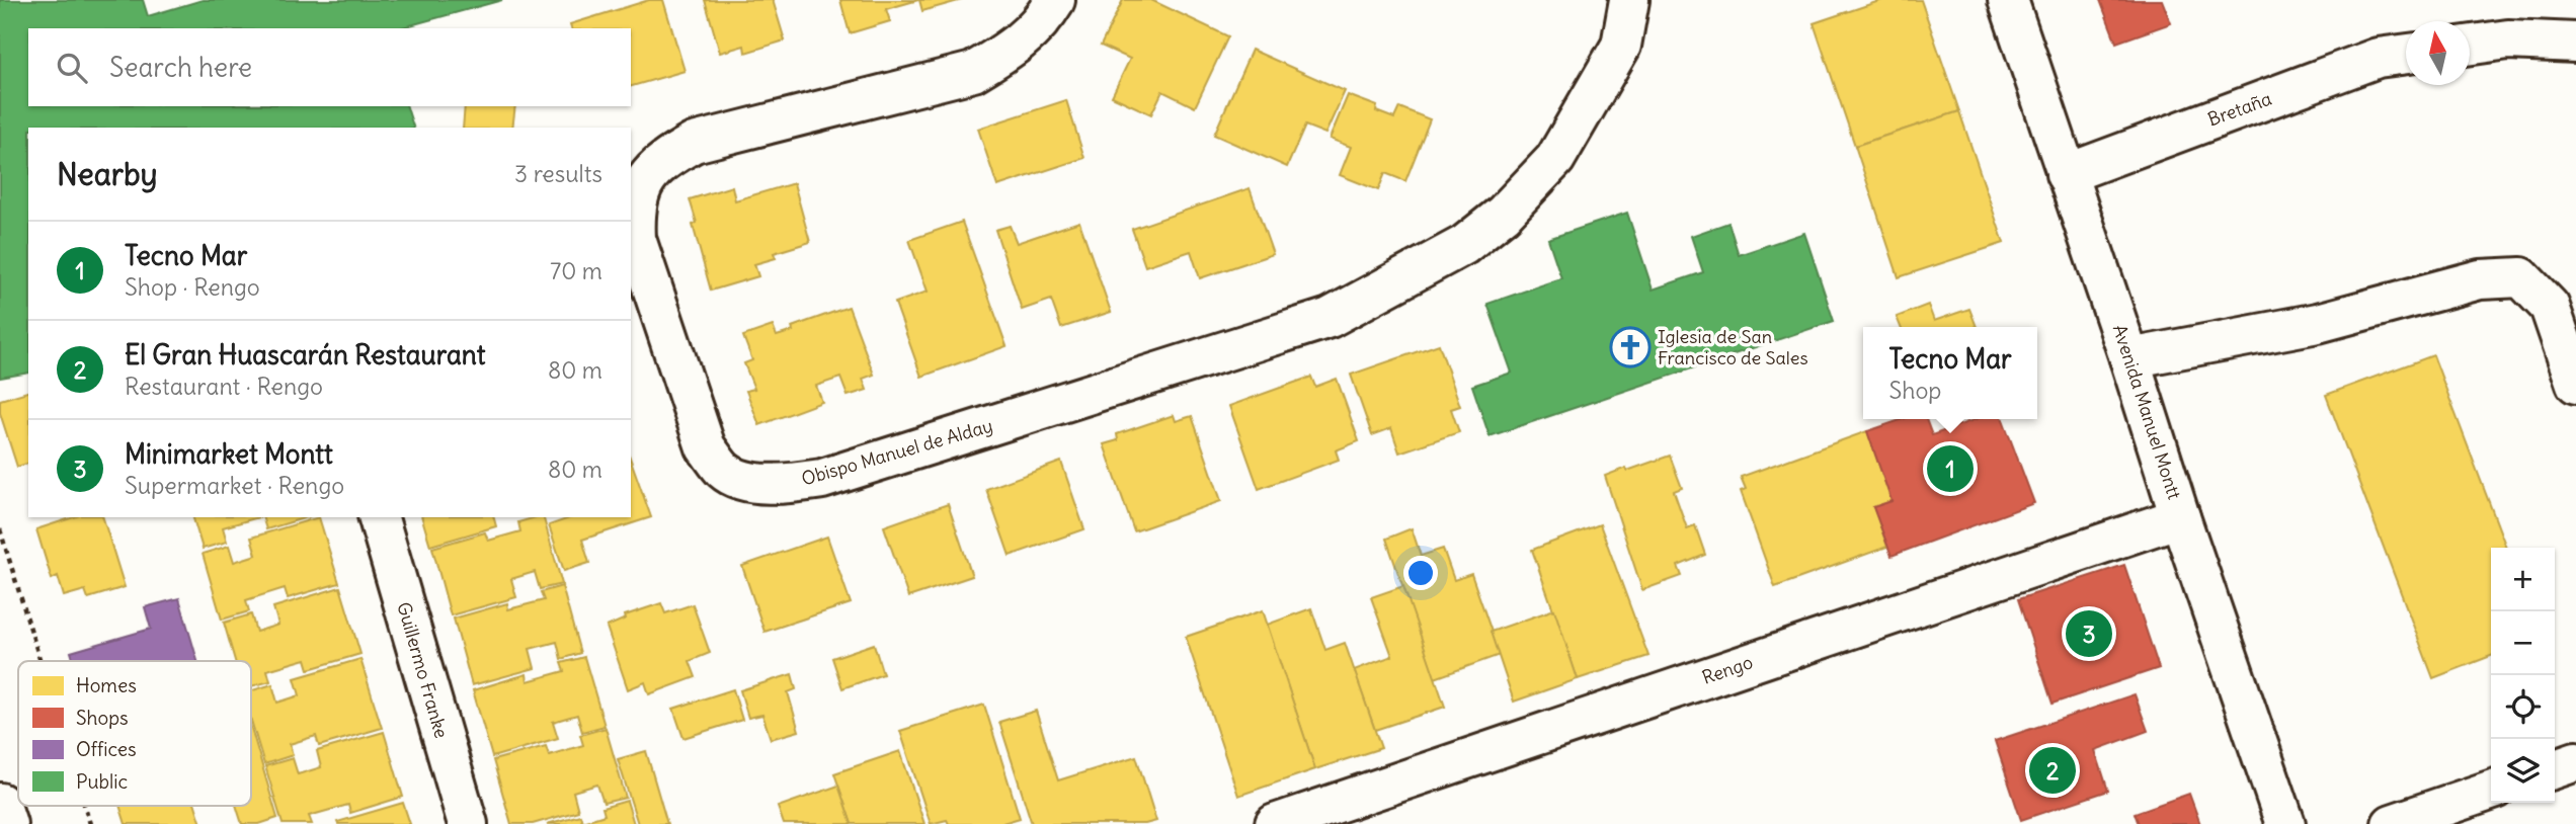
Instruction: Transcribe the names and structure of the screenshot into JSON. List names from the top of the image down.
{
  "streets": {
    "street": [
      "Bretaña",
      "Avenida Manuel Montt",
      "Obispo Manuel de Alday",
      "Guillermo Franke",
      "Rengo"
    ]
  },
  "crossings": [
    ["Bretaña", "Avenida Manuel Montt"],
    ["Avenida Manuel Montt", "Rengo"]
  ],
  "places": {
    "church": ["Iglesia de San Francisco de Sales"]
  },
  "legend": [
    "Homes",
    "Shops",
    "Offices",
    "Public"
  ],
  "north": "top",
  "page": {
    "search": "Search here",
    "heading": ["Nearby", "3 results"],
    "list": [
      {
        "mark": "1",
        "name": "Tecno Mar",
        "note": "Shop · Rengo",
        "value": "70 m"
      },
      {
        "mark": "2",
        "name": "El Gran Huascarán Restaurant",
        "note": "Restaurant · Rengo",
        "value": "80 m"
      },
      {
        "mark": "3",
        "name": "Minimarket Montt",
        "note": "Supermarket · Rengo",
        "value": "80 m"
      }
    ],
    "popup": ["Tecno Mar", "Shop"],
    "pins": ["1", "3", "2"],
    "map_buttons": ["+", "−"]
  }
}
